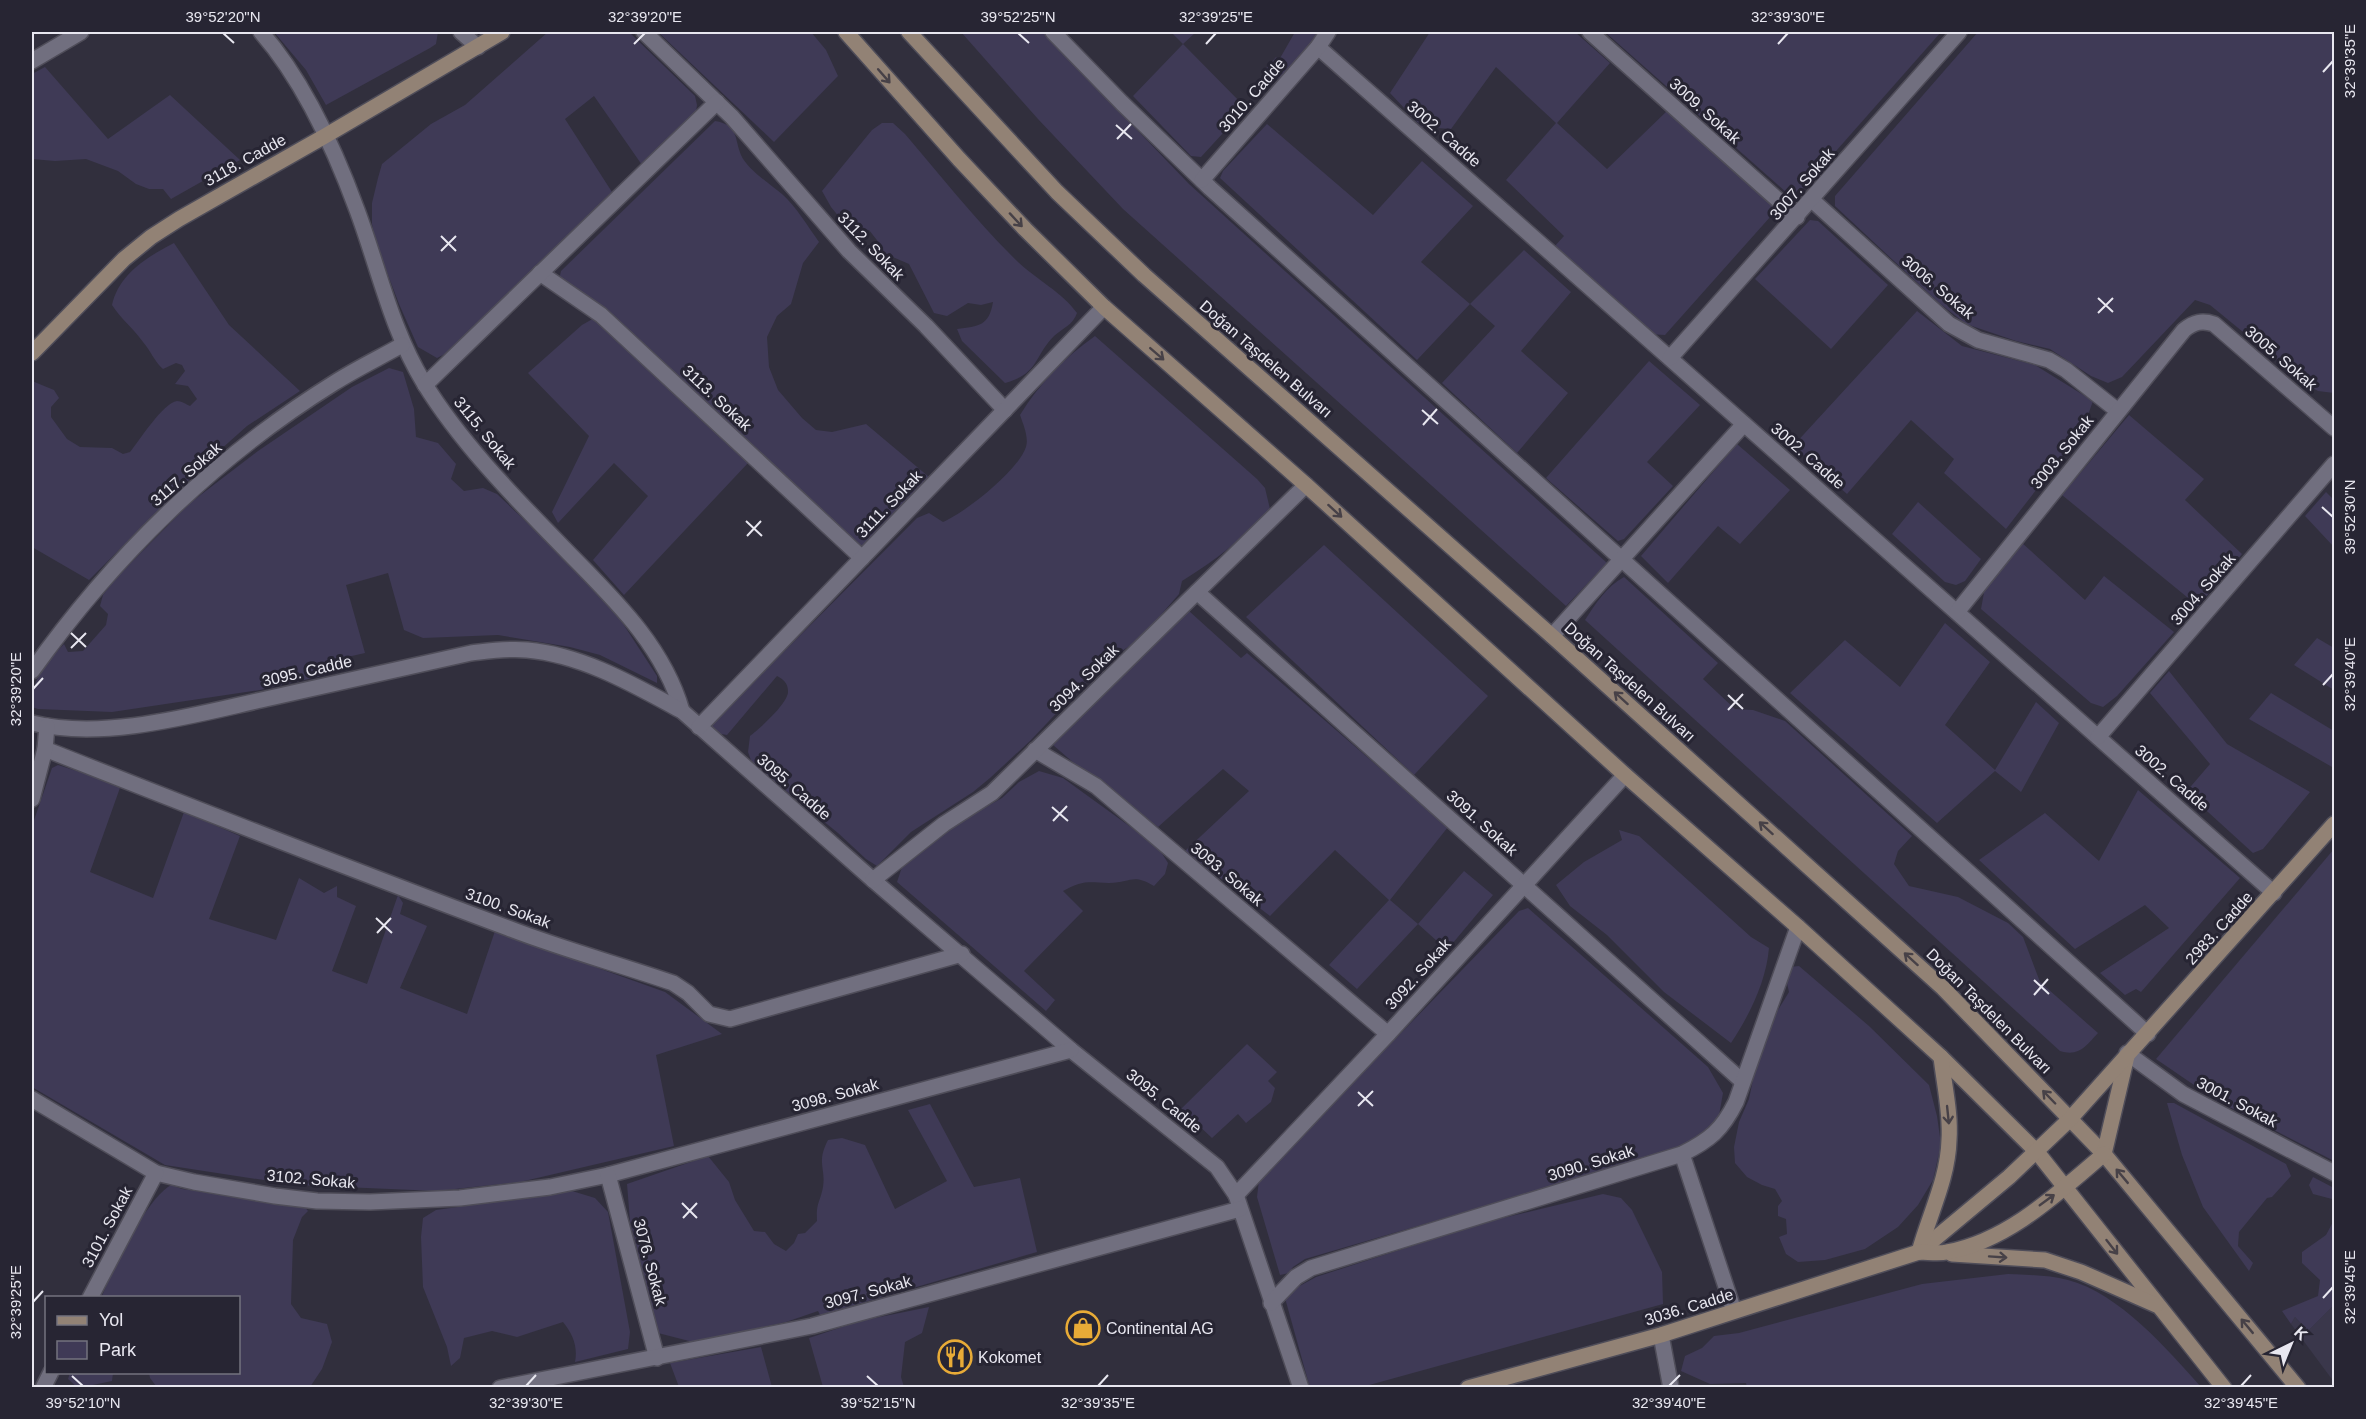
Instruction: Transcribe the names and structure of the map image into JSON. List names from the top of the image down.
{
  "streets": {
    "main road": [
      "3118. Cadde",
      "Doğan Taşdelen Bulvarı",
      "2983. Cadde",
      "3036. Cadde"
    ],
    "street": [
      "3010. Cadde",
      "3009. Sokak",
      "3002. Cadde",
      "3007. Sokak",
      "3112. Sokak",
      "3006. Sokak",
      "3005. Sokak",
      "3113. Sokak",
      "3115. Sokak",
      "3003. Sokak",
      "3117. Sokak",
      "3111. Sokak",
      "3004. Sokak",
      "3095. Cadde",
      "3094. Sokak",
      "3091. Sokak",
      "3093. Sokak",
      "3100. Sokak",
      "3092. Sokak",
      "3098. Sokak",
      "3001. Sokak",
      "3090. Sokak",
      "3102. Sokak",
      "3101. Sokak",
      "3076. Sokak",
      "3097. Sokak"
    ]
  },
  "crossings": [
    ["3010. Cadde", "3002. Cadde"],
    ["3009. Sokak", "3007. Sokak"],
    ["3002. Cadde", "3007. Sokak"],
    ["3002. Cadde", "3003. Sokak"],
    ["3002. Cadde", "3004. Sokak"],
    ["3002. Cadde", "2983. Cadde"],
    ["3118. Cadde", "3115. Sokak"],
    ["3007. Sokak", "3006. Sokak"],
    ["3112. Sokak", "3111. Sokak"],
    ["3006. Sokak", "3003. Sokak"],
    ["3005. Sokak", "3003. Sokak"],
    ["Doğan Taşdelen Bulvarı", "2983. Cadde"],
    ["Doğan Taşdelen Bulvarı", "3036. Cadde"],
    ["3113. Sokak", "3111. Sokak"],
    ["3115. Sokak", "3117. Sokak"],
    ["3115. Sokak", "3095. Cadde"],
    ["3111. Sokak", "3095. Cadde"],
    ["3095. Cadde", "3094. Sokak"],
    ["3095. Cadde", "3100. Sokak"],
    ["3095. Cadde", "3092. Sokak"],
    ["3095. Cadde", "3098. Sokak"],
    ["3095. Cadde", "3090. Sokak"],
    ["3095. Cadde", "3097. Sokak"],
    ["3094. Sokak", "3091. Sokak"],
    ["3094. Sokak", "3093. Sokak"],
    ["3091. Sokak", "3092. Sokak"],
    ["3091. Sokak", "3090. Sokak"],
    ["3093. Sokak", "3092. Sokak"],
    ["2983. Cadde", "3001. Sokak"],
    ["2983. Cadde", "3036. Cadde"],
    ["3092. Sokak", "3097. Sokak"],
    ["3098. Sokak", "3102. Sokak"],
    ["3098. Sokak", "3076. Sokak"],
    ["3102. Sokak", "3101. Sokak"],
    ["3102. Sokak", "3076. Sokak"],
    ["3076. Sokak", "3097. Sokak"]
  ],
  "places": {
    "shop": ["Continental AG"],
    "restaurant": ["Kokomet"]
  },
  "legend": ["Yol", "Park"],
  "north": "top right",
  "coordinates": [
    "39°52'20\"N",
    "32°39'20\"E",
    "39°52'25\"N",
    "32°39'25\"E",
    "32°39'30\"E",
    "32°39'35\"E",
    "39°52'30\"N",
    "32°39'40\"E",
    "32°39'45\"E",
    "39°52'10\"N",
    "39°52'15\"N"
  ]
}
